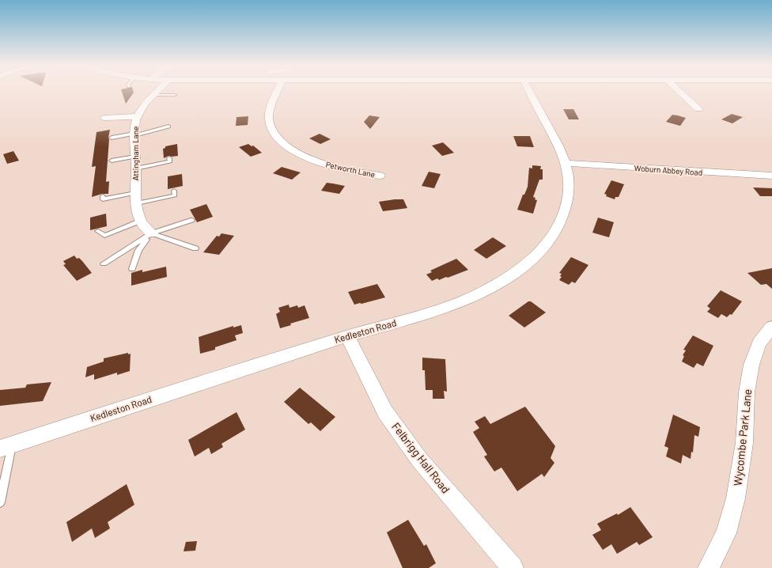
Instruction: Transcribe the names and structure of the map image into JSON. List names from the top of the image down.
{
  "streets": {
    "street": [
      "Attingham Lane",
      "Petworth Lane",
      "Woburn Abbey Road",
      "Kedleston Road",
      "Wycombe Park Lane",
      "Felbrigg Hall Road"
    ]
  },
  "crossings": [
    ["Woburn Abbey Road", "Kedleston Road"],
    ["Kedleston Road", "Felbrigg Hall Road"]
  ]
}
